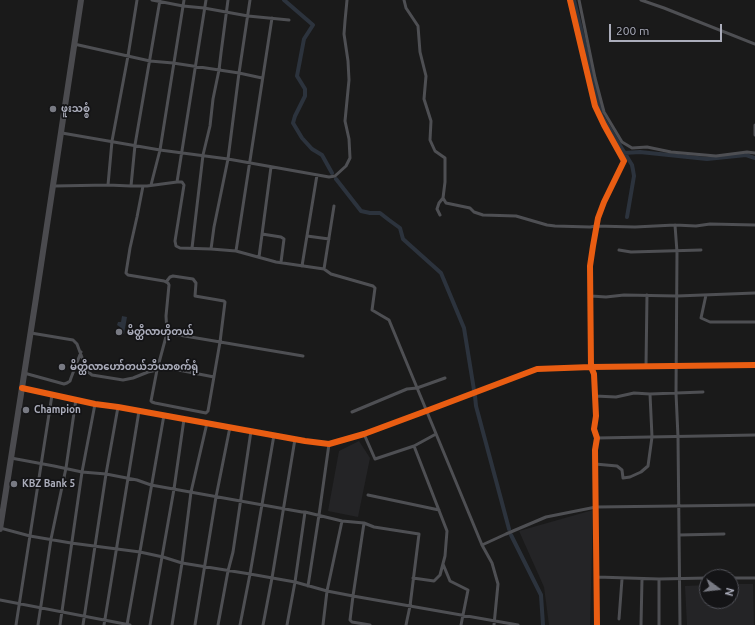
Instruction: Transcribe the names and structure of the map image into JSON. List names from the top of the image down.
{
  "places": [
    "ဖူးသစ္စံ",
    "မိတ္ထီလာဟိုတယ်",
    "မိတ္ထီလာဟော်တယ်ဘီယာစက်ရုံ",
    "Champion",
    "KBZ Bank 5"
  ],
  "scale_bar": "200 m",
  "north": "right"
}
